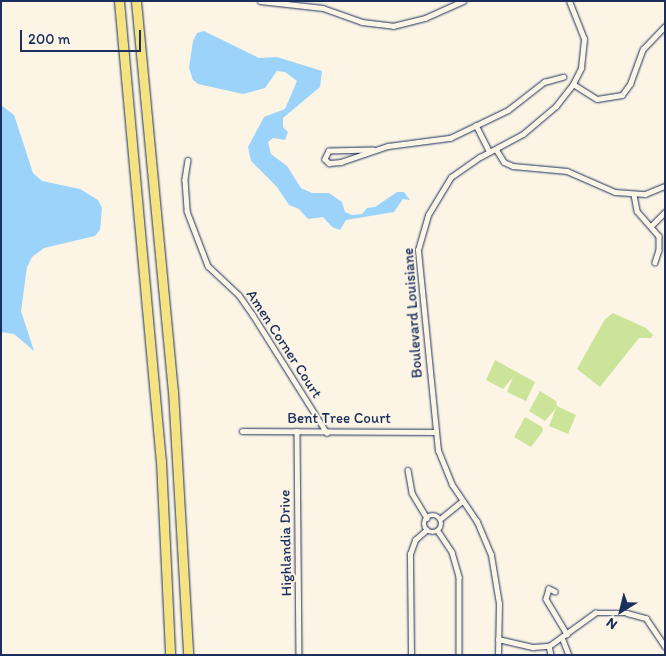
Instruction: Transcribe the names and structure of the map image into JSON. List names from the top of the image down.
{
  "streets": {
    "street": [
      "Boulevard Louisiane",
      "Amen Corner Court",
      "Bent Tree Court",
      "Highlandia Drive"
    ]
  },
  "crossings": [
    ["Boulevard Louisiane", "Bent Tree Court"],
    ["Amen Corner Court", "Bent Tree Court"],
    ["Bent Tree Court", "Highlandia Drive"]
  ],
  "scale_bar": "200 m",
  "north": "bottom left"
}
